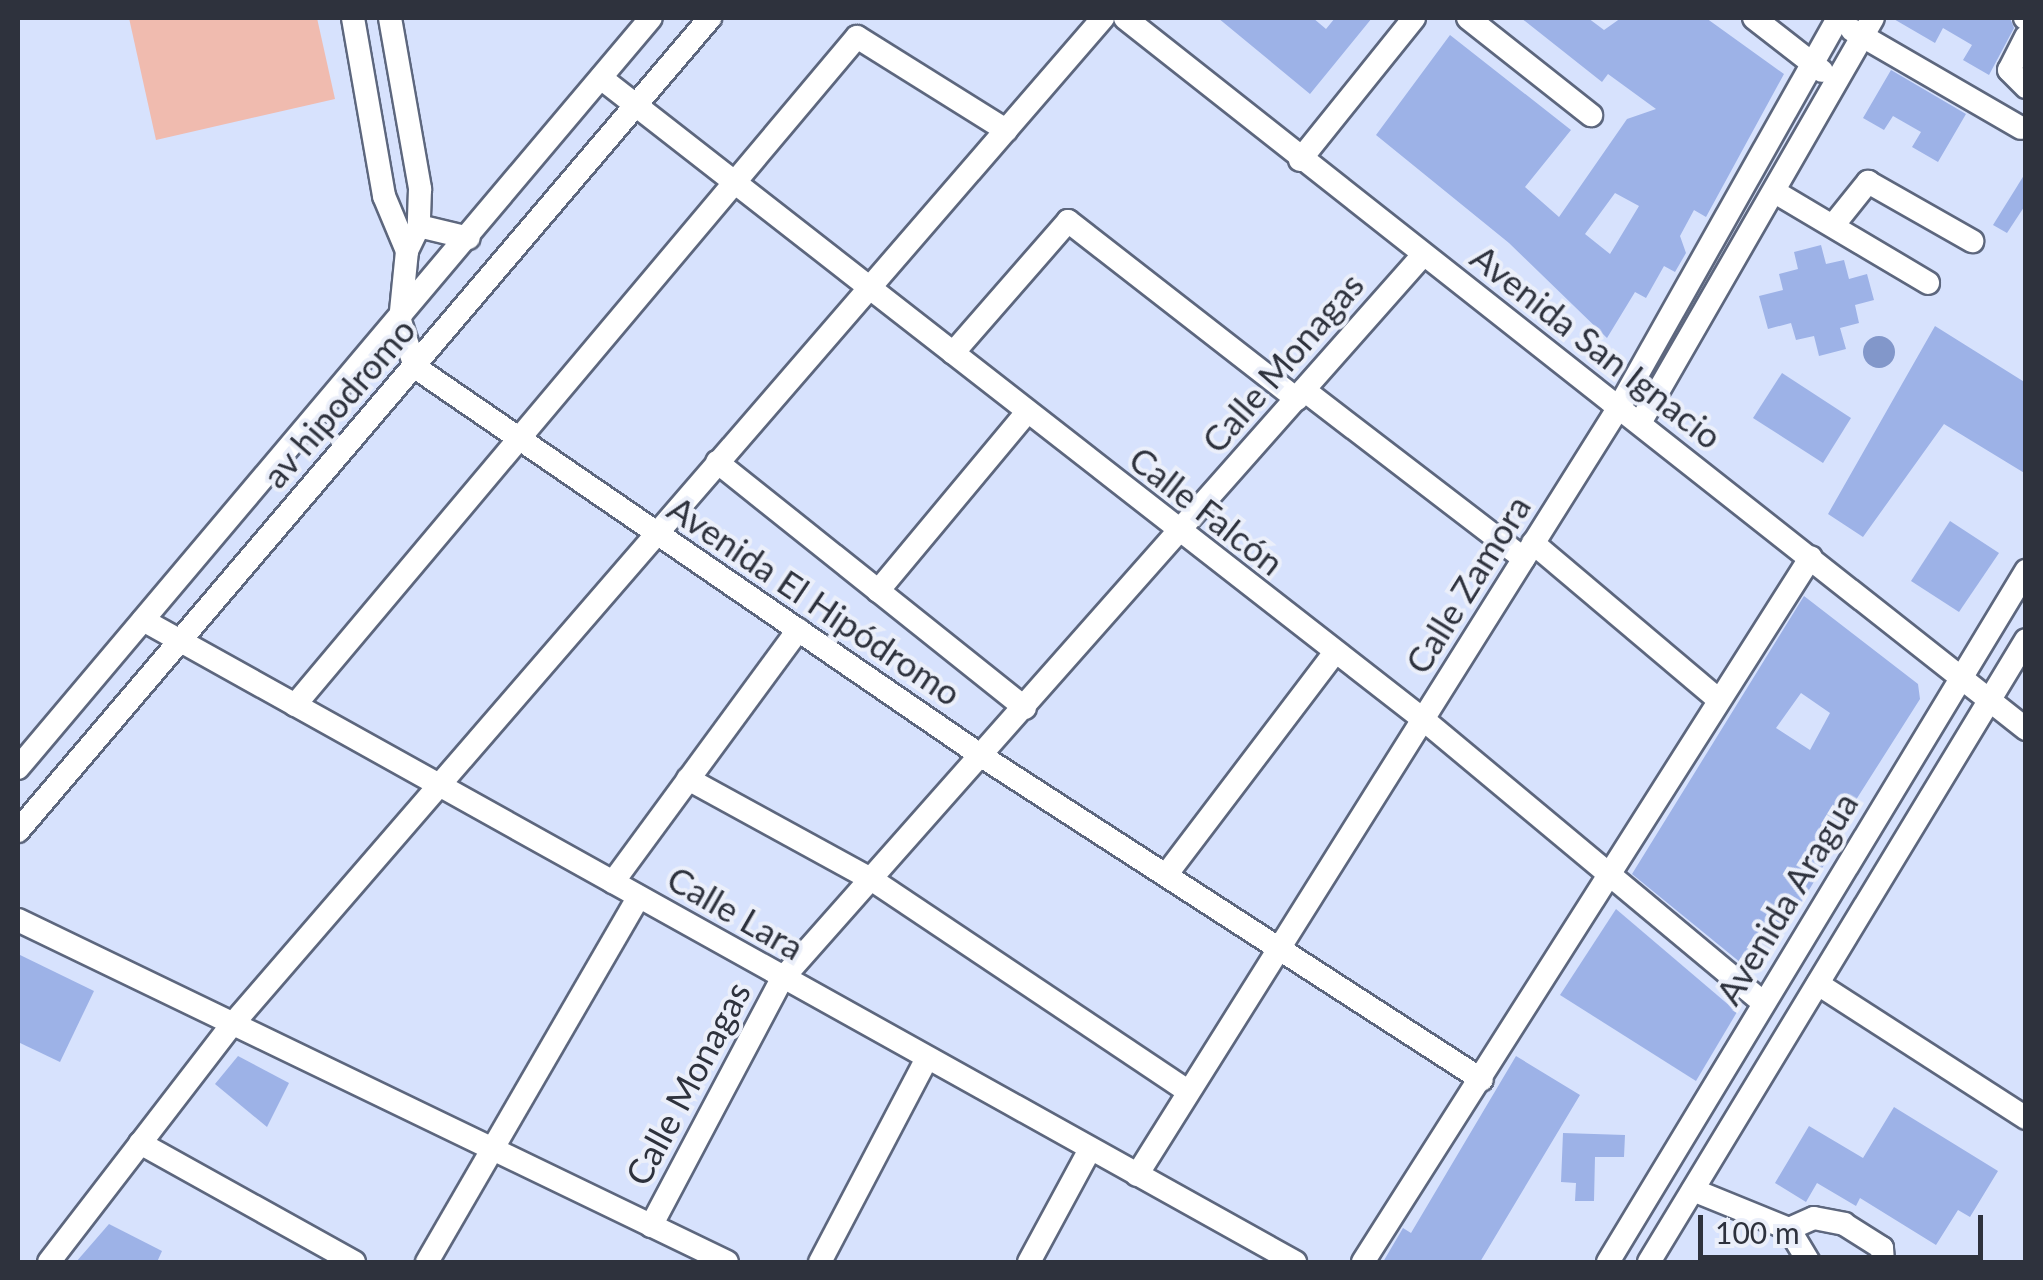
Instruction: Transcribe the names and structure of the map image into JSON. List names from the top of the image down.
{
  "streets": {
    "street": [
      "Avenida San Ignacio",
      "Calle Monagas",
      "av hipodromo",
      "Calle Falcón",
      "Calle Zamora",
      "Avenida El Hipódromo",
      "Avenida Aragua",
      "Calle Lara"
    ]
  },
  "crossings": [
    ["Avenida San Ignacio", "Calle Monagas"],
    ["Avenida San Ignacio", "Calle Zamora"],
    ["Avenida San Ignacio", "Avenida Aragua"],
    ["Calle Monagas", "Calle Falcón"],
    ["Calle Monagas", "Avenida El Hipódromo"],
    ["Calle Monagas", "Calle Lara"],
    ["av hipodromo", "Calle Falcón"],
    ["av hipodromo", "Avenida El Hipódromo"],
    ["av hipodromo", "Calle Lara"],
    ["Calle Falcón", "Calle Zamora"],
    ["Calle Falcón", "Avenida Aragua"],
    ["Calle Zamora", "Avenida El Hipódromo"],
    ["Calle Zamora", "Calle Lara"]
  ],
  "scale_bar": "100 m"
}
